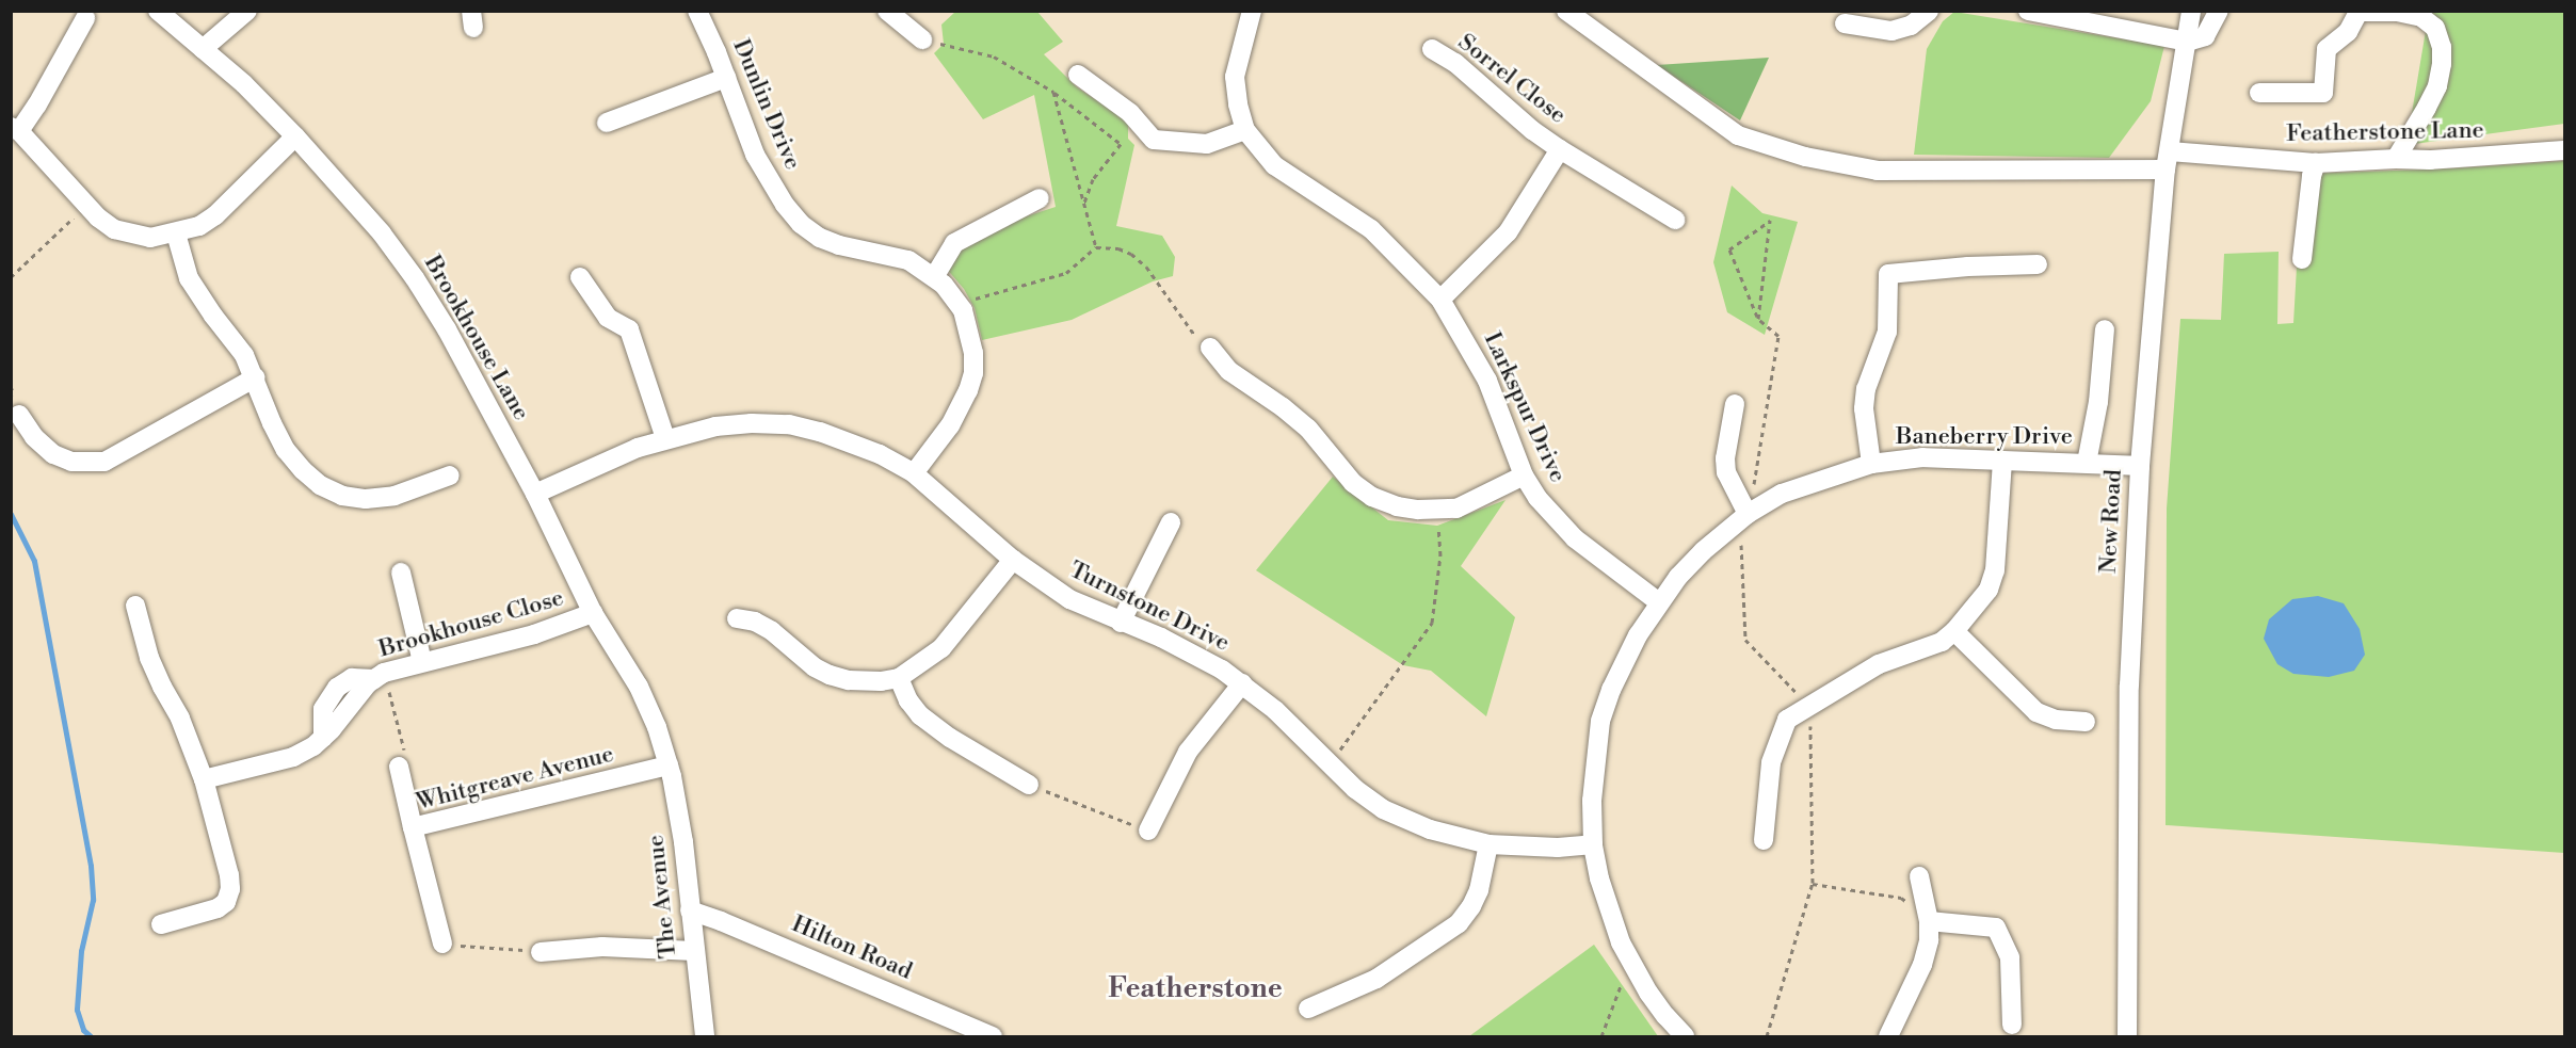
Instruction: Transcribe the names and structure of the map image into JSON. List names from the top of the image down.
{
  "streets": {
    "street": [
      "Sorrel Close",
      "Dunlin Drive",
      "Featherstone Lane",
      "Brookhouse Lane",
      "Larkspur Drive",
      "Baneberry Drive",
      "New Road",
      "Turnstone Drive",
      "Brookhouse Close",
      "Whitgreave Avenue",
      "The Avenue",
      "Hilton Road"
    ]
  },
  "crossings": [
    ["Sorrel Close", "Larkspur Drive"],
    ["Dunlin Drive", "Turnstone Drive"],
    ["Featherstone Lane", "New Road"],
    ["Brookhouse Lane", "Turnstone Drive"],
    ["Brookhouse Lane", "Brookhouse Close"],
    ["Brookhouse Lane", "Whitgreave Avenue"],
    ["Brookhouse Lane", "The Avenue"],
    ["Larkspur Drive", "Baneberry Drive"],
    ["Baneberry Drive", "New Road"],
    ["Baneberry Drive", "Turnstone Drive"],
    ["Whitgreave Avenue", "The Avenue"],
    ["The Avenue", "Hilton Road"]
  ],
  "districts": ["Featherstone"]
}
